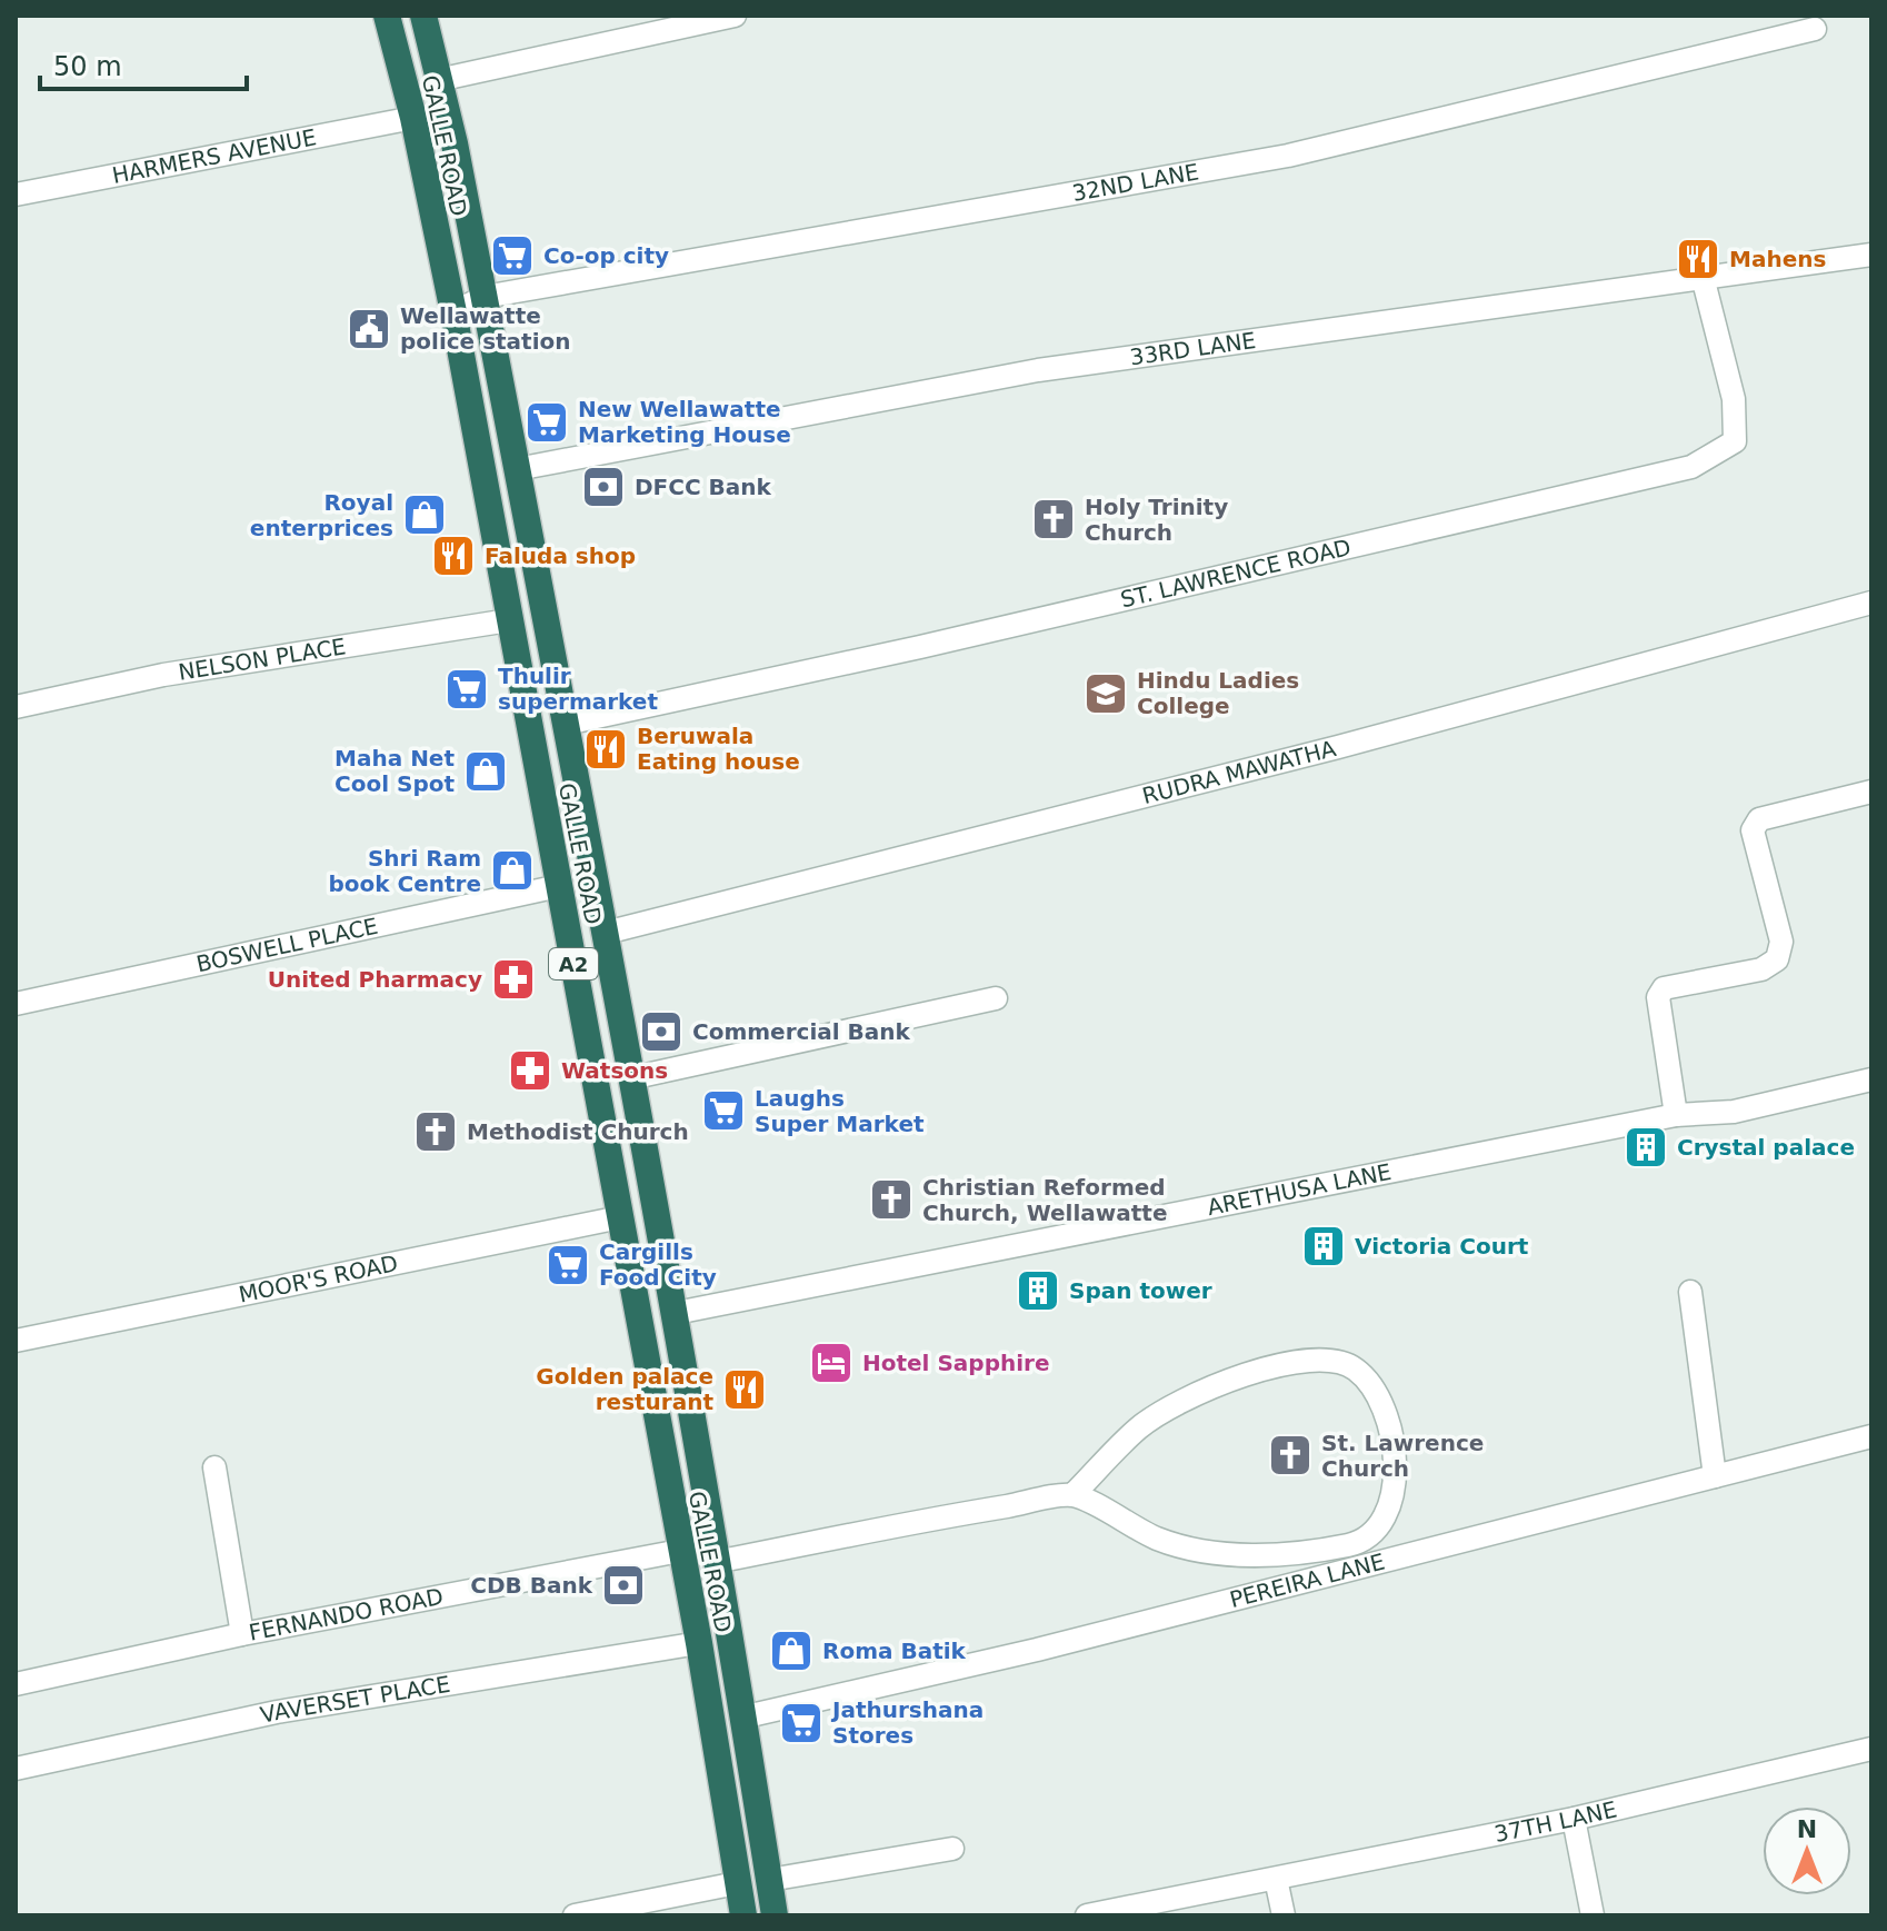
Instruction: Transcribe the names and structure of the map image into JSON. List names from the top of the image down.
{
  "streets": {
    "highway": ["GALLE ROAD", "A2"],
    "street": [
      "HARMERS AVENUE",
      "32ND LANE",
      "33RD LANE",
      "ST. LAWRENCE ROAD",
      "NELSON PLACE",
      "RUDRA MAWATHA",
      "BOSWELL PLACE",
      "ARETHUSA LANE",
      "MOOR'S ROAD",
      "PEREIRA LANE",
      "FERNANDO ROAD",
      "VAVERSET PLACE",
      "37TH LANE"
    ]
  },
  "crossings": [
    ["GALLE ROAD", "HARMERS AVENUE"],
    ["GALLE ROAD", "32ND LANE"],
    ["GALLE ROAD", "33RD LANE"],
    ["GALLE ROAD", "ST. LAWRENCE ROAD"],
    ["GALLE ROAD", "NELSON PLACE"],
    ["GALLE ROAD", "RUDRA MAWATHA"],
    ["GALLE ROAD", "BOSWELL PLACE"],
    ["GALLE ROAD", "ARETHUSA LANE"],
    ["GALLE ROAD", "MOOR'S ROAD"],
    ["GALLE ROAD", "PEREIRA LANE"],
    ["GALLE ROAD", "FERNANDO ROAD"],
    ["GALLE ROAD", "VAVERSET PLACE"],
    ["33RD LANE", "ST. LAWRENCE ROAD"]
  ],
  "places": {
    "supermarket": [
      "Co-op city",
      "New Wellawatte Marketing House",
      "Thulir supermarket",
      "Laughs Super Market",
      "Cargills Food City",
      "Jathurshana Stores"
    ],
    "restaurant": [
      "Mahens",
      "Faluda shop",
      "Beruwala Eating house",
      "Golden palace resturant"
    ],
    "public building": ["Wellawatte police station"],
    "bank": ["DFCC Bank", "Commercial Bank", "CDB Bank"],
    "shop": [
      "Royal enterprices",
      "Maha Net Cool Spot",
      "Shri Ram book Centre",
      "Roma Batik"
    ],
    "church": [
      "Holy Trinity Church",
      "Methodist Church",
      "Christian Reformed Church, Wellawatte",
      "St. Lawrence Church"
    ],
    "school or university": ["Hindu Ladies College"],
    "pharmacy": ["United Pharmacy", "Watsons"],
    "building": ["Crystal palace", "Victoria Court", "Span tower"],
    "hotel": ["Hotel Sapphire"]
  },
  "scale_bar": "50 m",
  "north": "top"
}
